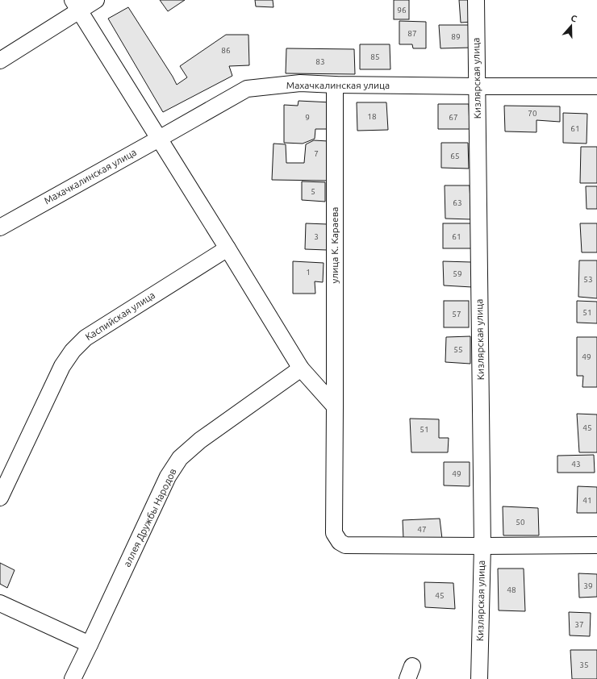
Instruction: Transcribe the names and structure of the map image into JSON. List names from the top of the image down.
{
  "streets": {
    "street": [
      "Кизлярская улица",
      "Махачкалинская улица",
      "улица К. Караева",
      "Каспийская улица",
      "аллея Дружбы Народов"
    ]
  },
  "crossings": [
    ["Кизлярская улица", "Махачкалинская улица"],
    ["Кизлярская улица", "улица К. Караева"],
    ["Махачкалинская улица", "улица К. Караева"]
  ],
  "house_numbers": [
    "96",
    "87",
    "89",
    "86",
    "85",
    "83",
    "70",
    "18",
    "9",
    "67",
    "61",
    "7",
    "65",
    "5",
    "63",
    "3",
    "61",
    "1",
    "59",
    "53",
    "51",
    "57",
    "55",
    "49",
    "45",
    "51",
    "43",
    "49",
    "41",
    "50",
    "47",
    "39",
    "48",
    "45",
    "37",
    "35"
  ],
  "north": "top"
}
